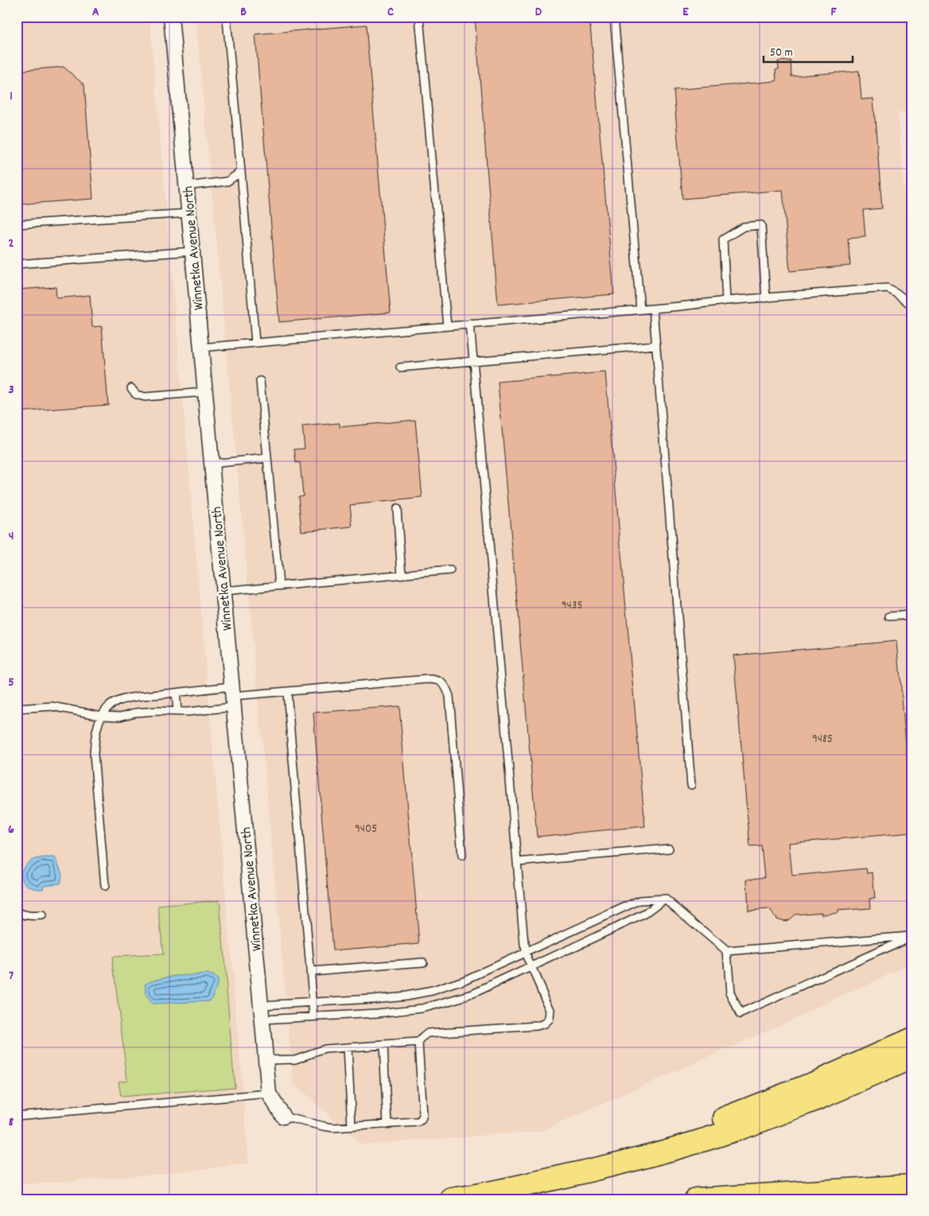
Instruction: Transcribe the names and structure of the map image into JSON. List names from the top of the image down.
{
  "streets": {
    "street": ["Winnetka Avenue North"]
  },
  "house_numbers": ["9435", "9485", "9405"],
  "scale_bar": "50 m",
  "grid": {
    "columns": [
      "A",
      "B",
      "C",
      "D",
      "E",
      "F"
    ],
    "rows": [
      "1",
      "2",
      "3",
      "4",
      "5",
      "6",
      "7",
      "8"
    ]
  }
}
